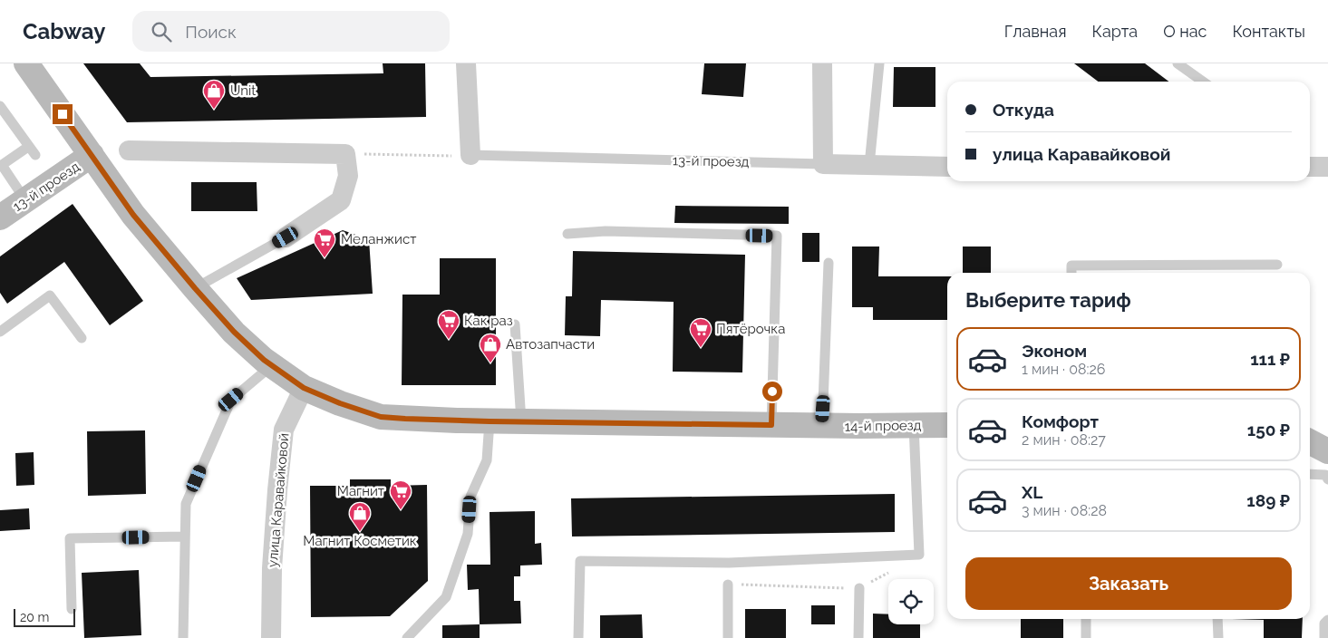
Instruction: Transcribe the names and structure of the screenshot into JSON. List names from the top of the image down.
{
  "streets": {
    "main road": ["13-й проезд", "14-й проезд"],
    "street": ["улица Каравайковой"]
  },
  "crossings": [
    ["14-й проезд", "улица Каравайковой"]
  ],
  "places": {
    "shop": ["Unit", "Автозапчасти", "Магнит Косметик"],
    "supermarket": [
      "Меланжист",
      "Как раз",
      "Пятёрочка",
      "Магнит"
    ]
  },
  "scale_bar": "20 m",
  "page": {
    "header": "Cabway",
    "search": "Поиск",
    "nav": [
      "Главная",
      "Карта",
      "О нас",
      "Контакты"
    ],
    "banner": ["Откуда", "улица Каравайковой"],
    "heading": "Выберите тариф",
    "list": [
      {
        "name": "Эконом",
        "note": "1 мин · 08:26",
        "value": "111 ₽"
      },
      {
        "name": "Комфорт",
        "note": "2 мин · 08:27",
        "value": "150 ₽"
      },
      {
        "name": "XL",
        "note": "3 мин · 08:28",
        "value": "189 ₽"
      }
    ],
    "buttons": "Заказать",
    "scale": "20 m"
  }
}
